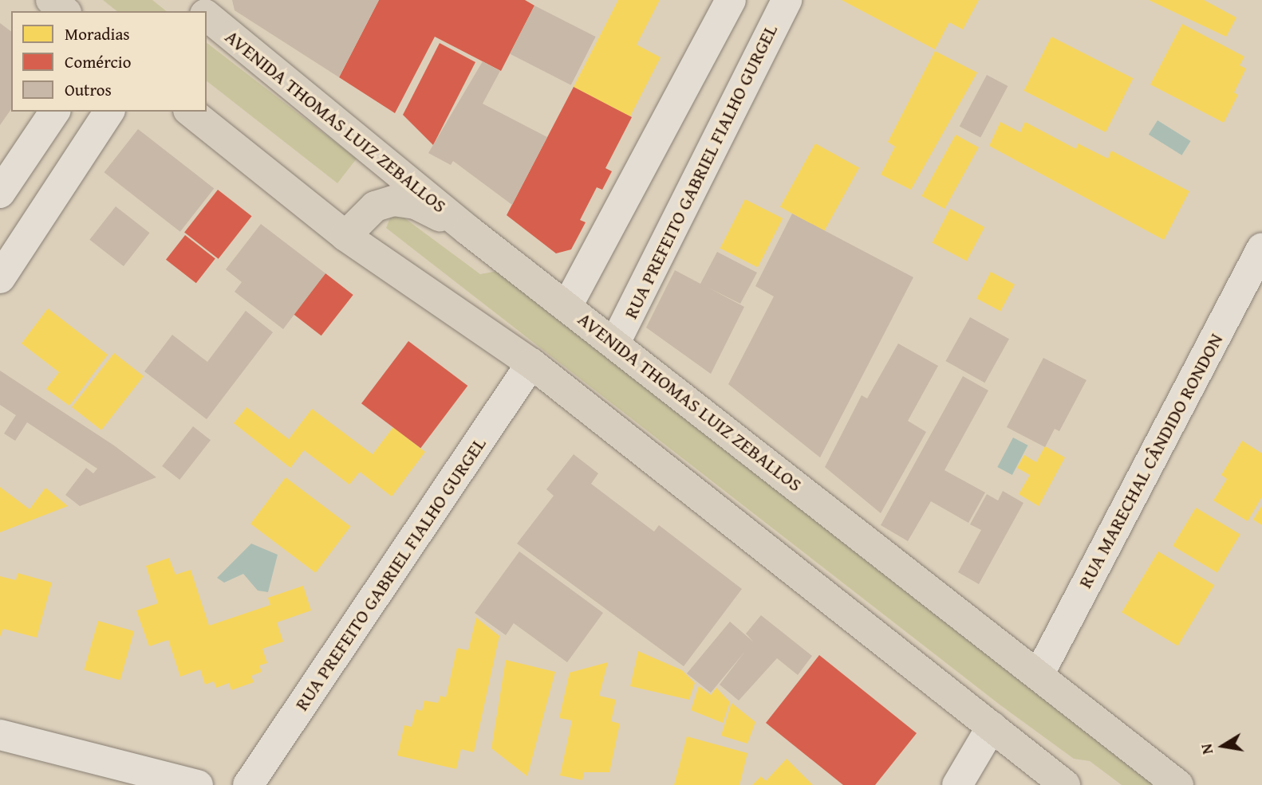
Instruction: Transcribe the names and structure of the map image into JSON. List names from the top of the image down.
{
  "streets": {
    "main road": ["AVENIDA THOMAS LUIZ ZEBALLOS"],
    "street": ["RUA PREFEITO GABRIEL FIALHO GURGEL", "RUA MARECHAL CÂNDIDO RONDON"]
  },
  "crossings": [
    ["AVENIDA THOMAS LUIZ ZEBALLOS", "RUA PREFEITO GABRIEL FIALHO GURGEL"],
    ["AVENIDA THOMAS LUIZ ZEBALLOS", "RUA MARECHAL CÂNDIDO RONDON"]
  ],
  "legend": ["Moradias", "Comércio", "Outros"],
  "north": "left"
}
